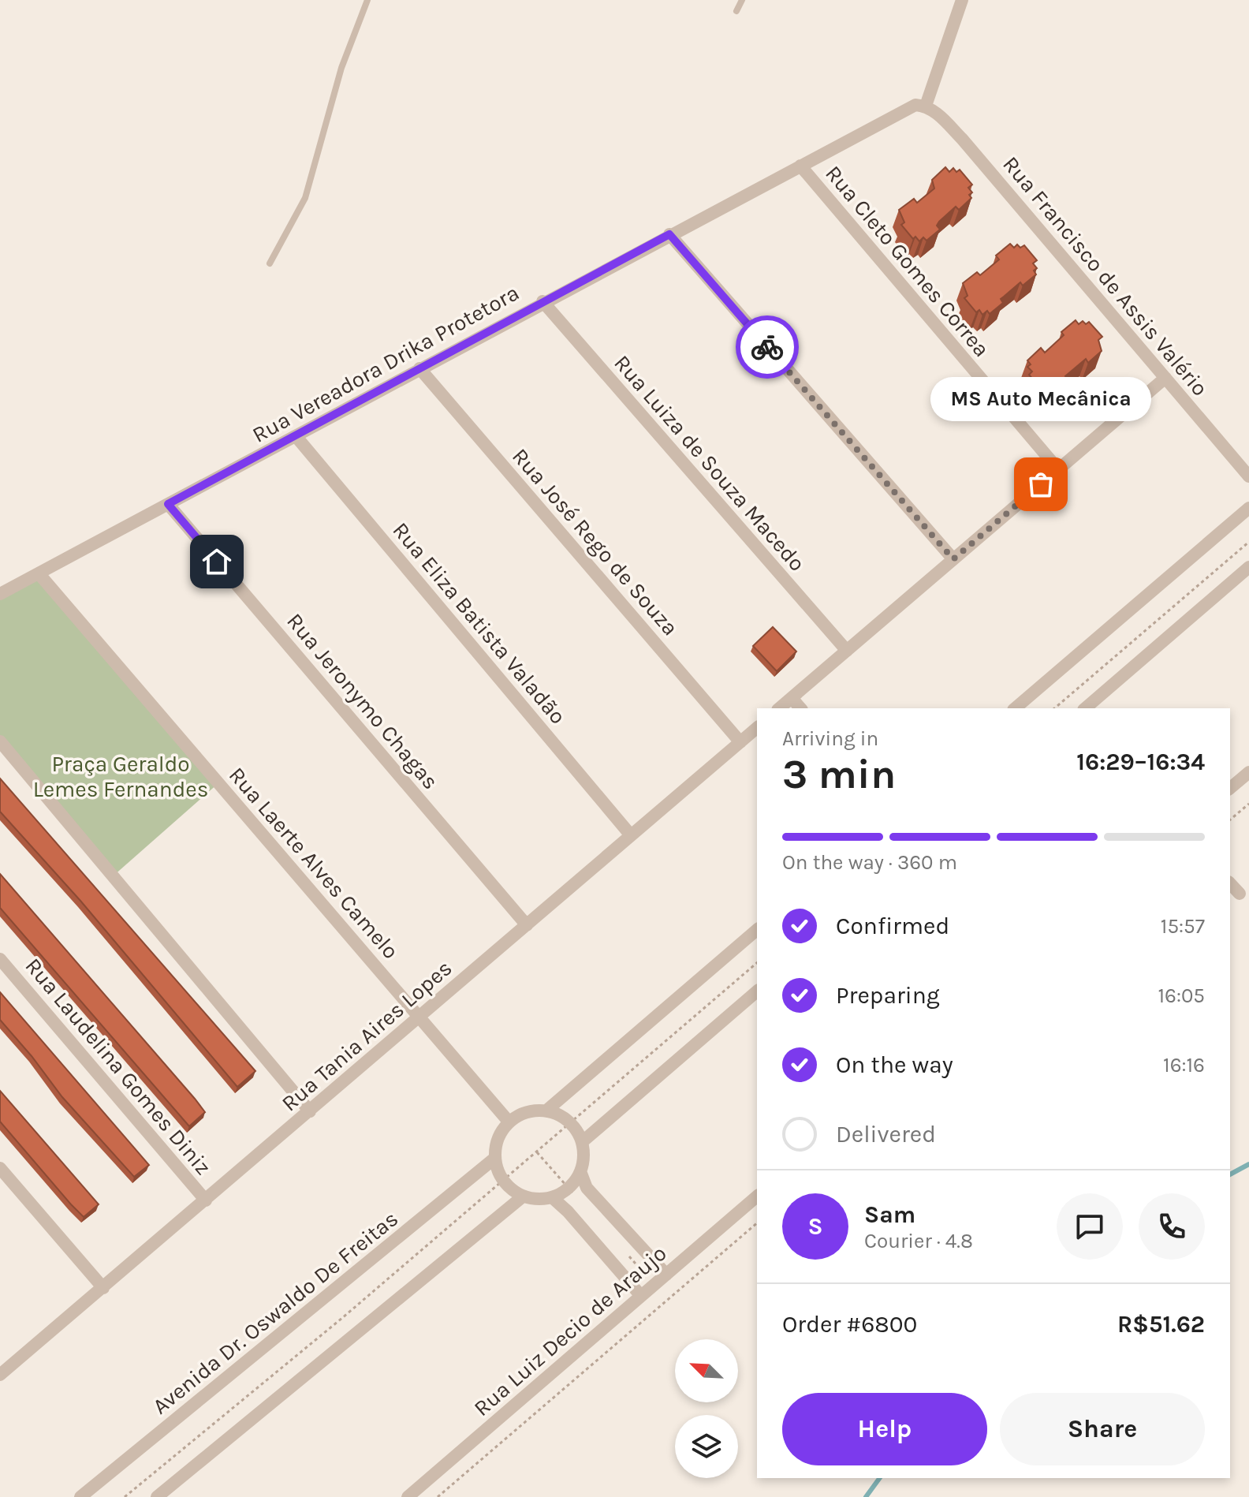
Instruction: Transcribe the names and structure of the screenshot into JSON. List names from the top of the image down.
{
  "streets": {
    "street": [
      "Rua Cleto Gomes Correa",
      "Rua Francisco de Assis Valério",
      "Rua Vereadora Drika Protetora",
      "Rua Luiza de Souza Macedo",
      "Rua José Rego de Souza",
      "Rua Eliza Batista Valadão",
      "Rua Jeronymo Chagas",
      "Rua Laerte Alves Camelo",
      "Rua Tania Aires Lopes",
      "Rua Laudelina Gomes Diniz",
      "Avenida Dr. Oswaldo De Freitas",
      "Rua Luiz Decio de Araujo"
    ]
  },
  "crossings": [
    ["Rua Cleto Gomes Correa", "Rua Vereadora Drika Protetora"],
    ["Rua Francisco de Assis Valério", "Rua Vereadora Drika Protetora"],
    ["Rua Vereadora Drika Protetora", "Rua Luiza de Souza Macedo"],
    ["Rua Vereadora Drika Protetora", "Rua José Rego de Souza"],
    ["Rua Vereadora Drika Protetora", "Rua Eliza Batista Valadão"],
    ["Rua Vereadora Drika Protetora", "Rua Jeronymo Chagas"],
    ["Rua Vereadora Drika Protetora", "Rua Laerte Alves Camelo"],
    ["Rua José Rego de Souza", "Rua Tania Aires Lopes"],
    ["Rua Eliza Batista Valadão", "Rua Tania Aires Lopes"],
    ["Rua Jeronymo Chagas", "Rua Tania Aires Lopes"],
    ["Rua Laerte Alves Camelo", "Rua Tania Aires Lopes"],
    ["Rua Tania Aires Lopes", "Rua Laudelina Gomes Diniz"]
  ],
  "parks": ["Praça Geraldo Lemes Fernandes"],
  "places": ["MS Auto Mecânica"],
  "north": "top left",
  "page": {
    "bubble": "MS Auto Mecânica",
    "heading": ["3 min", "Arriving in", "16:29–16:34"],
    "panel": [
      "Sam",
      "Courier · 4.8",
      "Order #6800",
      "R$51.62"
    ],
    "bar": "On the way · 360 m",
    "list": [
      ["Confirmed", "15:57"],
      ["Preparing", "16:05"],
      ["On the way", "16:16"],
      "Delivered"
    ],
    "round": "S",
    "buttons": ["Help", "Share"]
  }
}
